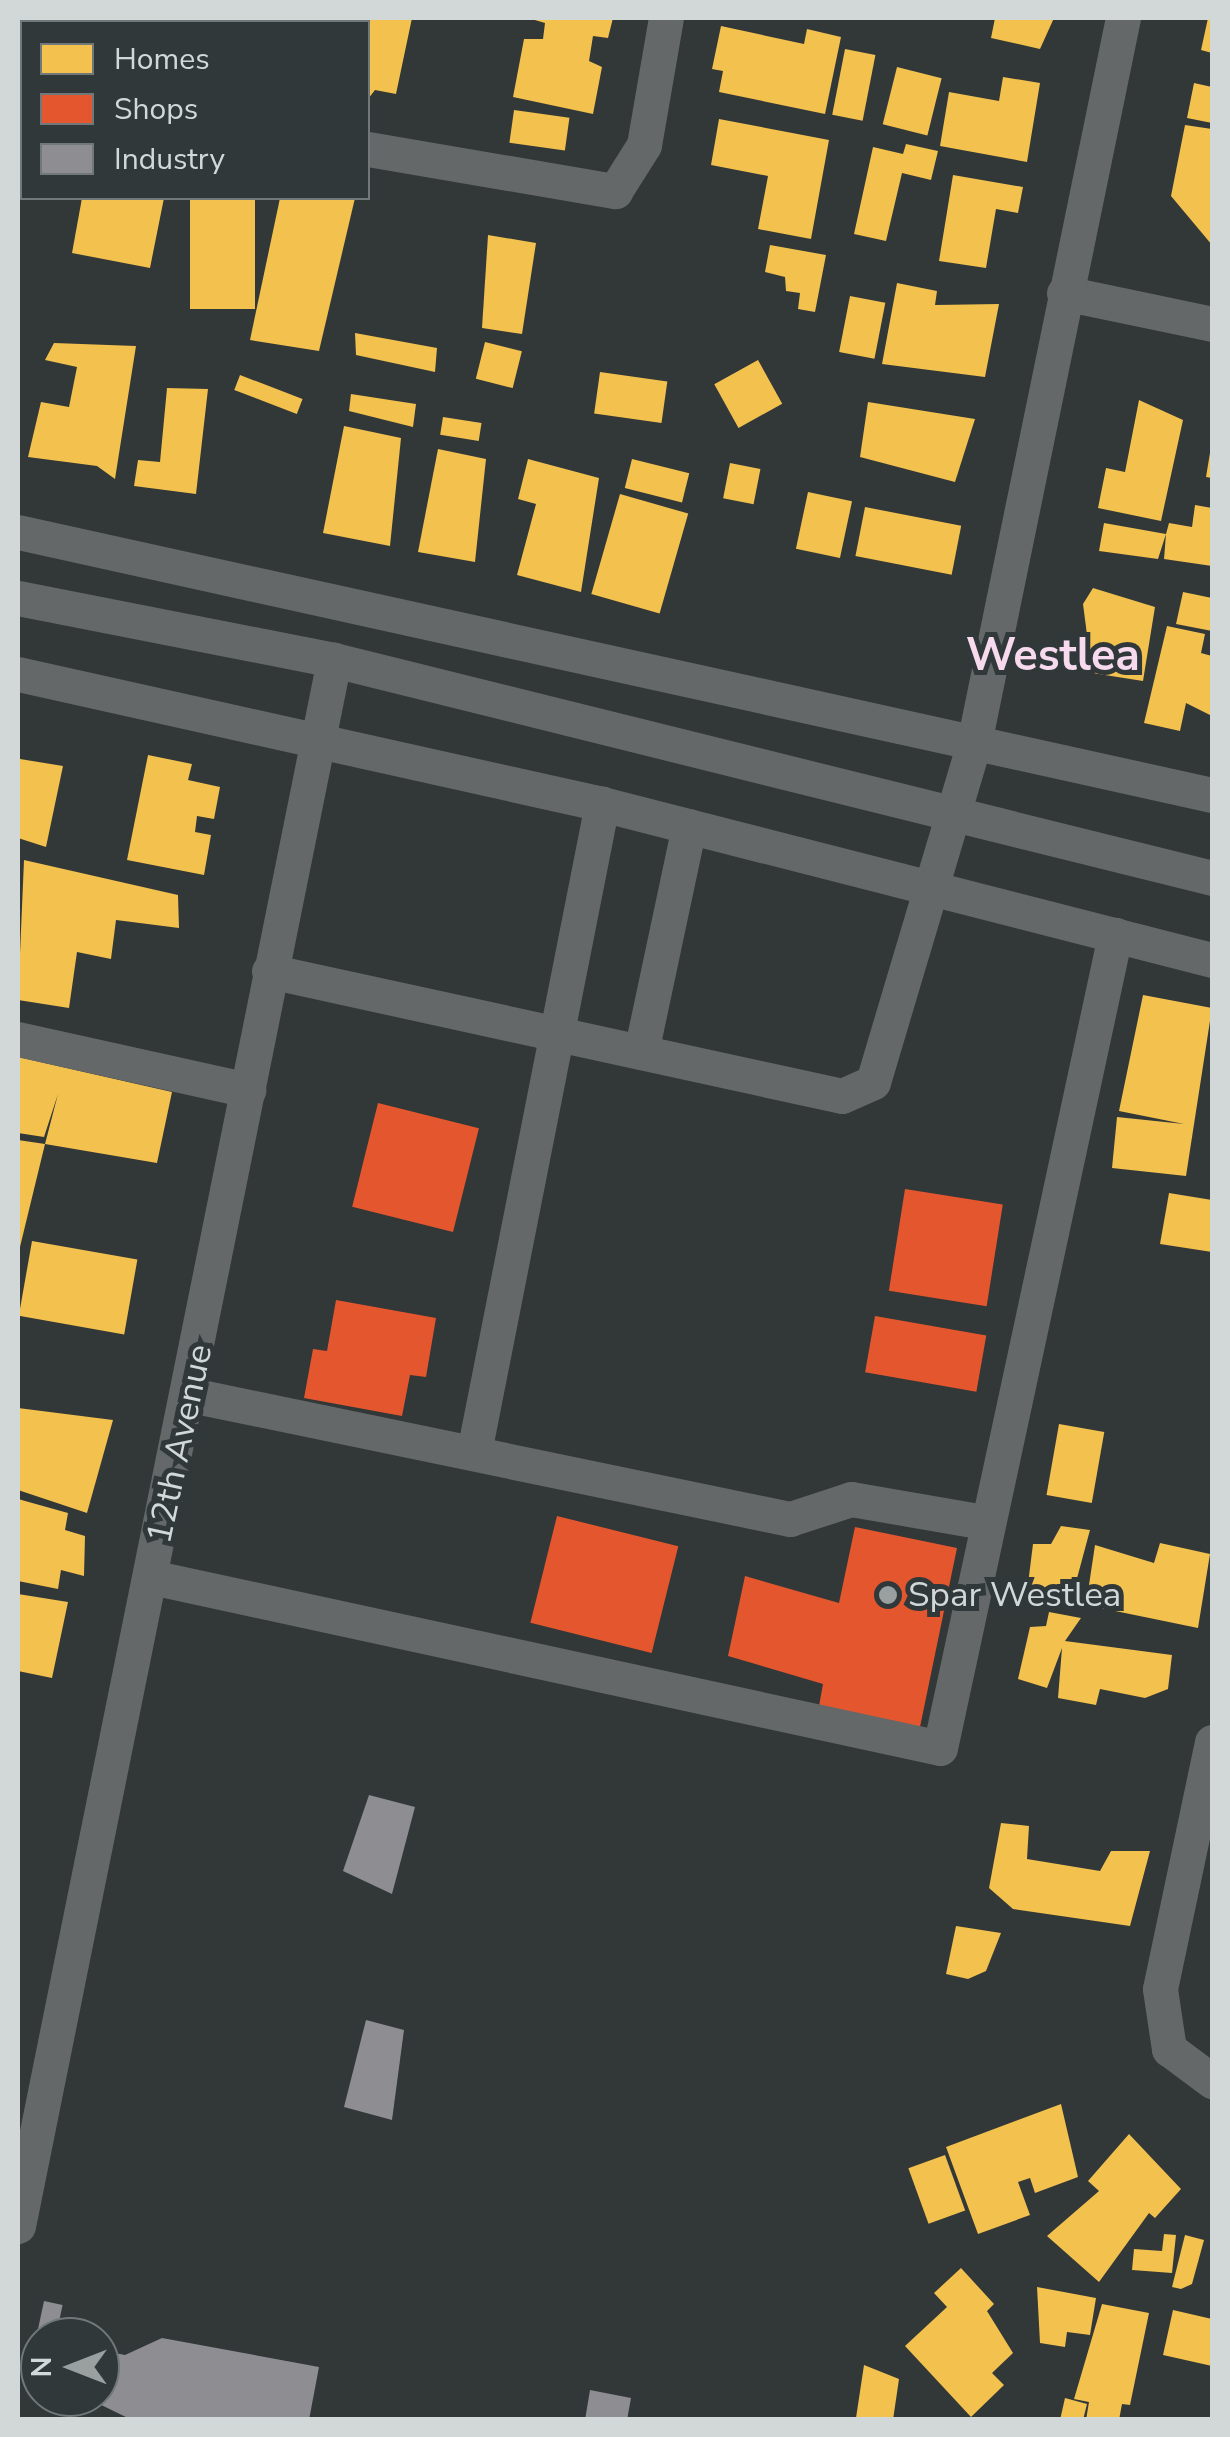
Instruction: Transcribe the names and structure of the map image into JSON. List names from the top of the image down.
{
  "streets": {
    "street": ["12th Avenue"]
  },
  "districts": ["Westlea"],
  "places": ["Spar Westlea"],
  "legend": ["Homes", "Shops", "Industry"],
  "north": "left"
}
